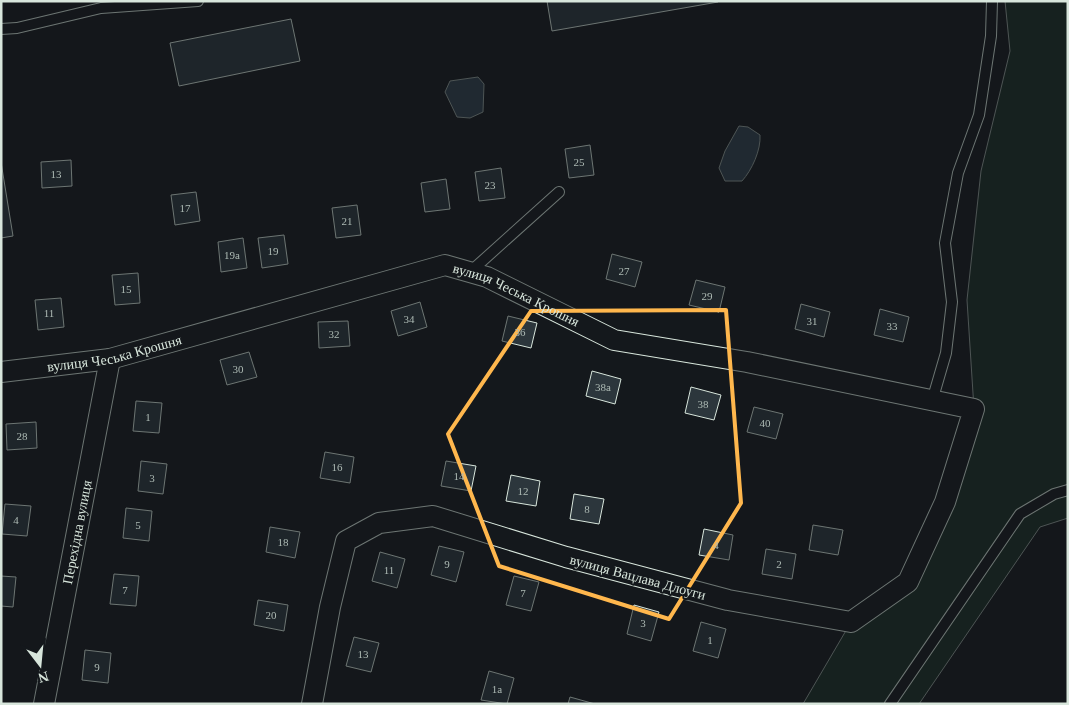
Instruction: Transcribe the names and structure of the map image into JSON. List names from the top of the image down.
{
  "streets": {
    "street": ["вулиця Чеська Крошня", "Перехідна вулиця", "вулиця Вацлава Длоуги"]
  },
  "crossings": [
    ["вулиця Чеська Крошня", "Перехідна вулиця"],
    ["вулиця Чеська Крошня", "вулиця Вацлава Длоуги"]
  ],
  "house_numbers": [
    "25",
    "13",
    "23",
    "17",
    "21",
    "19",
    "19а",
    "27",
    "15",
    "29",
    "11",
    "34",
    "31",
    "33",
    "36",
    "32",
    "30",
    "38а",
    "38",
    "1",
    "40",
    "28",
    "16",
    "14",
    "3",
    "12",
    "8",
    "4",
    "5",
    "18",
    "4",
    "9",
    "2",
    "11",
    "7",
    "7",
    "20",
    "3",
    "1",
    "13",
    "9",
    "1а"
  ],
  "north": "bottom"
}
